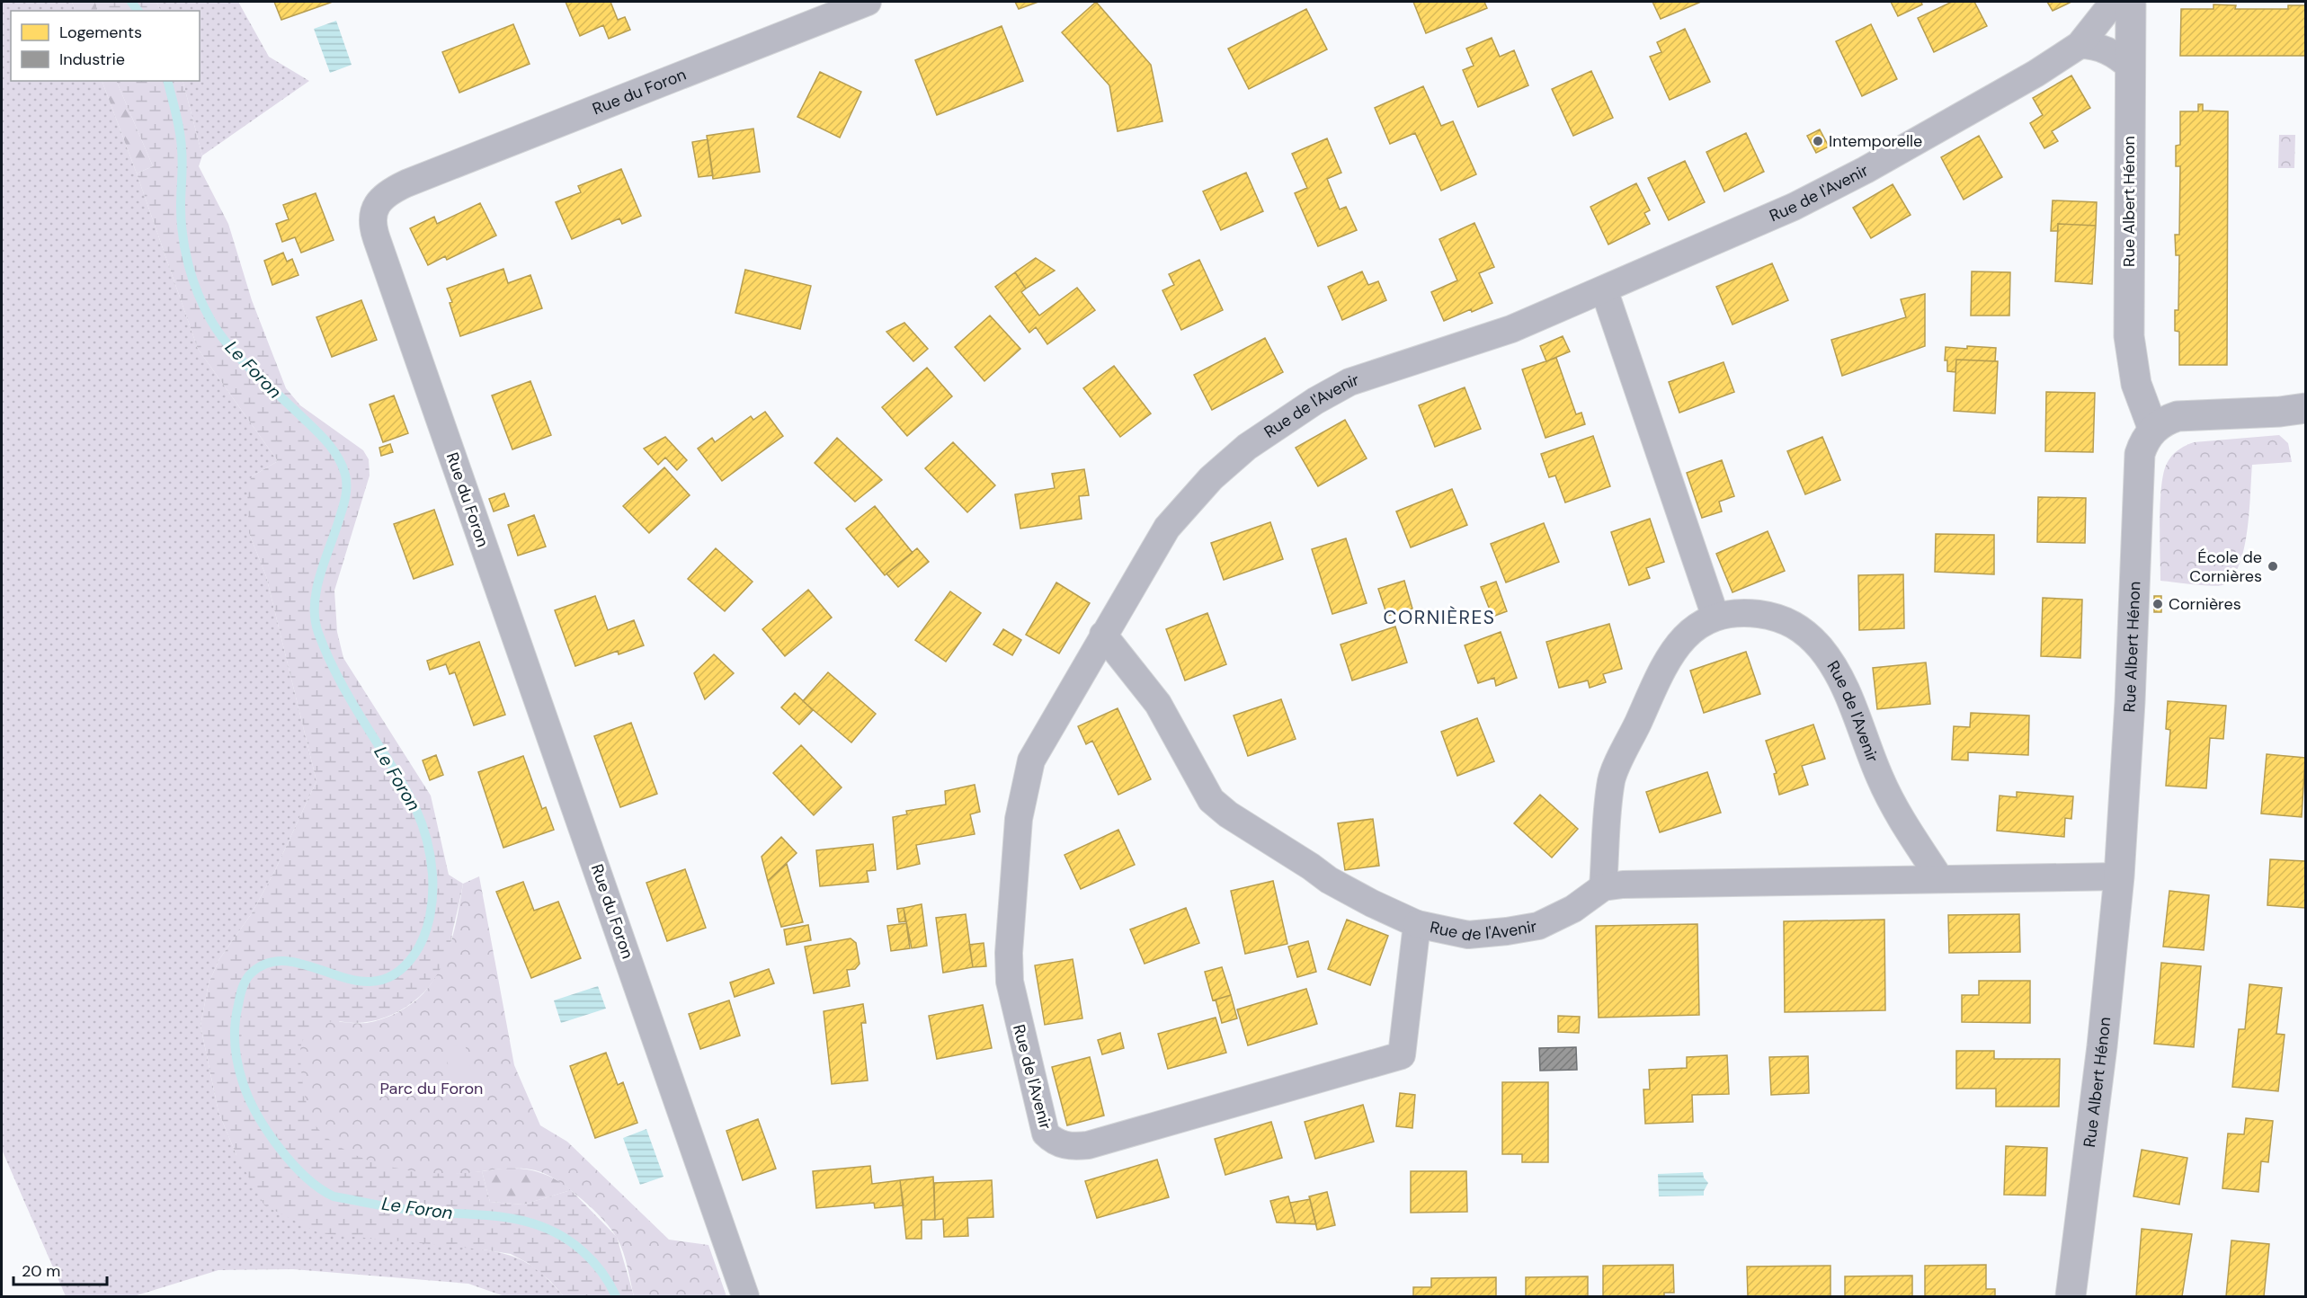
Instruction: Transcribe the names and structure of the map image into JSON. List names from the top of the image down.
{
  "streets": {
    "street": ["Rue du Foron", "Rue de l'Avenir", "Rue Albert Hénon"]
  },
  "crossings": [
    ["Rue de l'Avenir", "Rue Albert Hénon"]
  ],
  "districts": ["CORNIÈRES"],
  "water": ["Le Foron"],
  "parks": ["Parc du Foron"],
  "places": ["Intemporelle", "École de Cornières", "Cornières"],
  "legend": ["Logements", "Industrie"],
  "scale_bar": "20 m"
}
